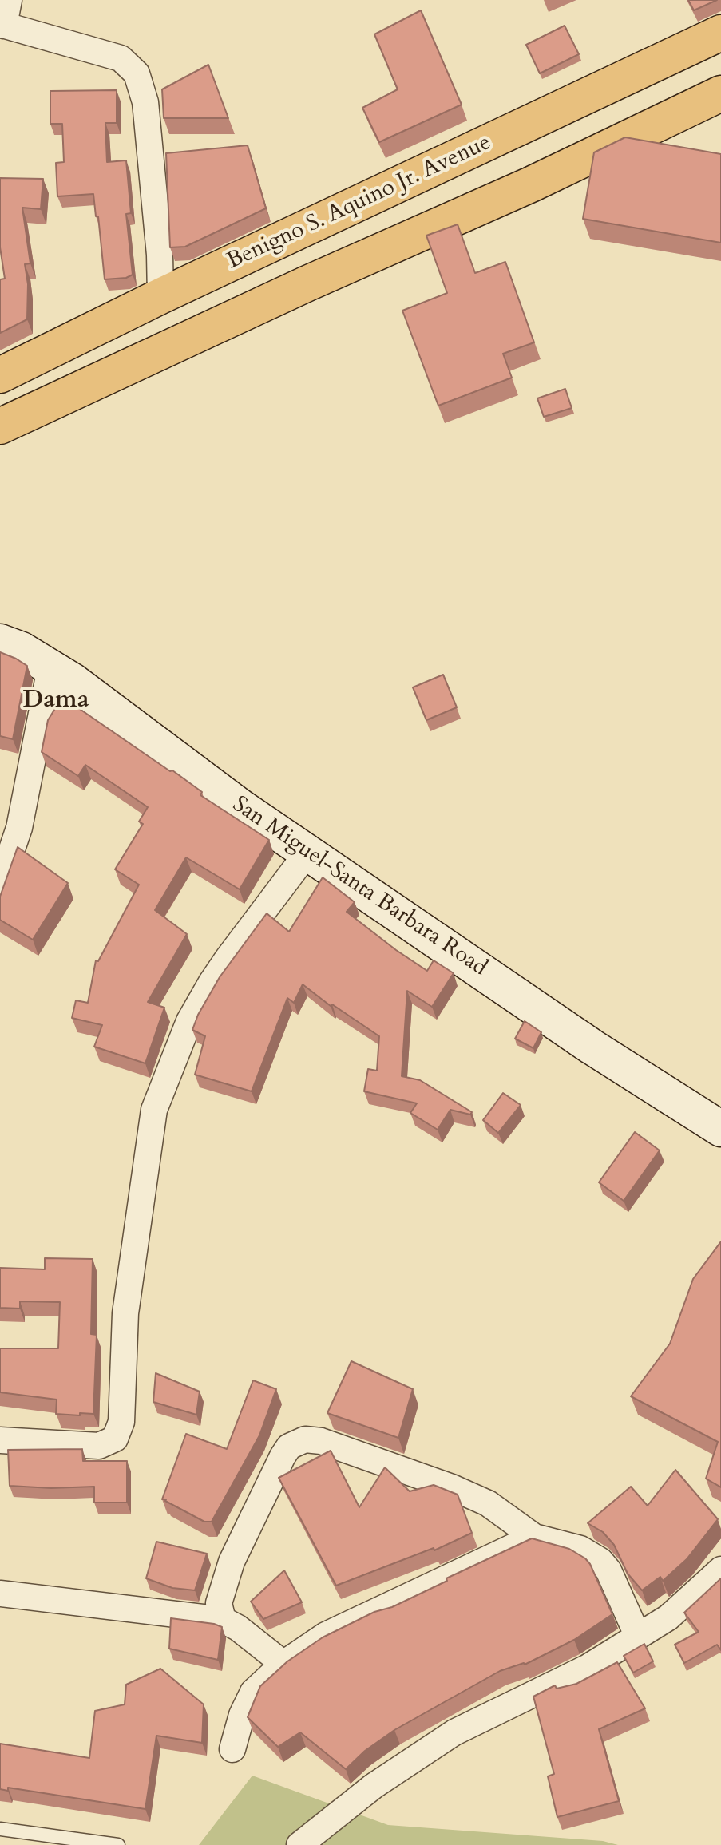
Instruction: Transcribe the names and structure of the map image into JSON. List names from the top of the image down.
{
  "streets": {
    "main road": ["Benigno S. Aquino Jr. Avenue", "San Miguel-Santa Barbara Road"]
  },
  "districts": ["Dama"]
}
